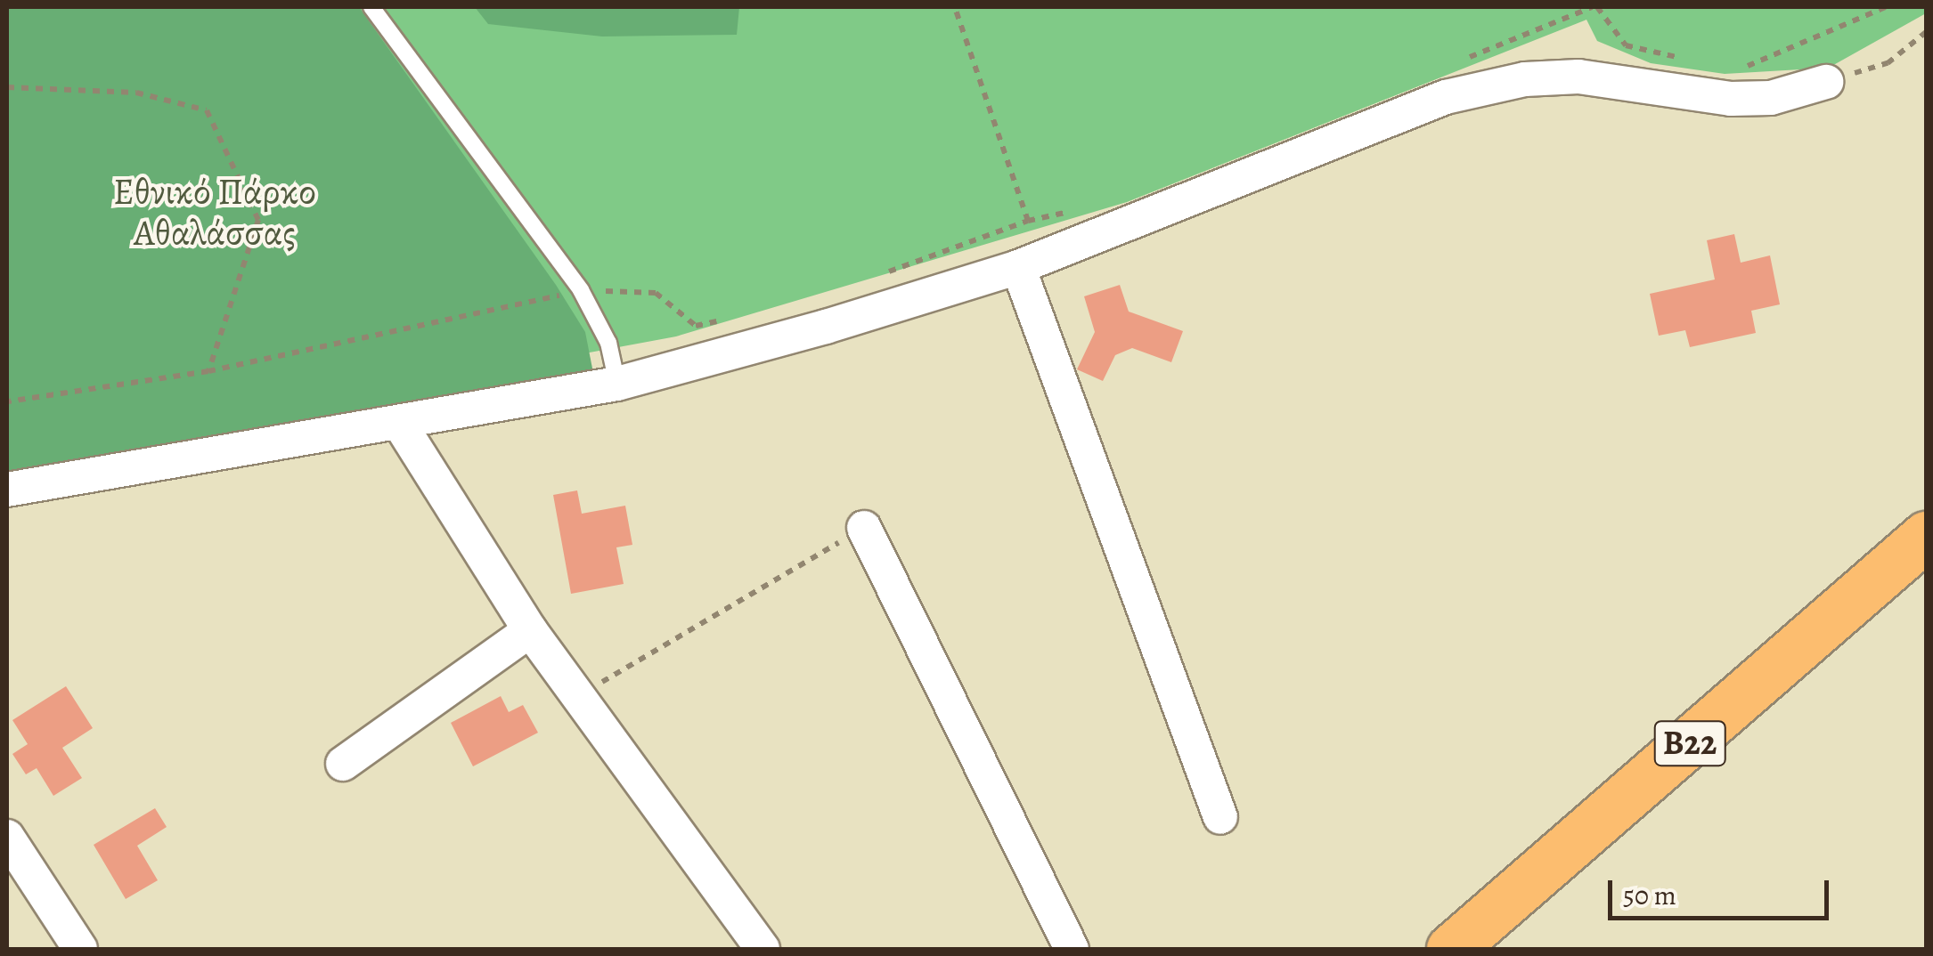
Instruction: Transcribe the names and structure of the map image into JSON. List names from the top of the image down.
{
  "streets": {
    "main road": ["B22"]
  },
  "parks": ["Εθνικό Πάρκο Αθαλάσσας"],
  "scale_bar": "50 m"
}
